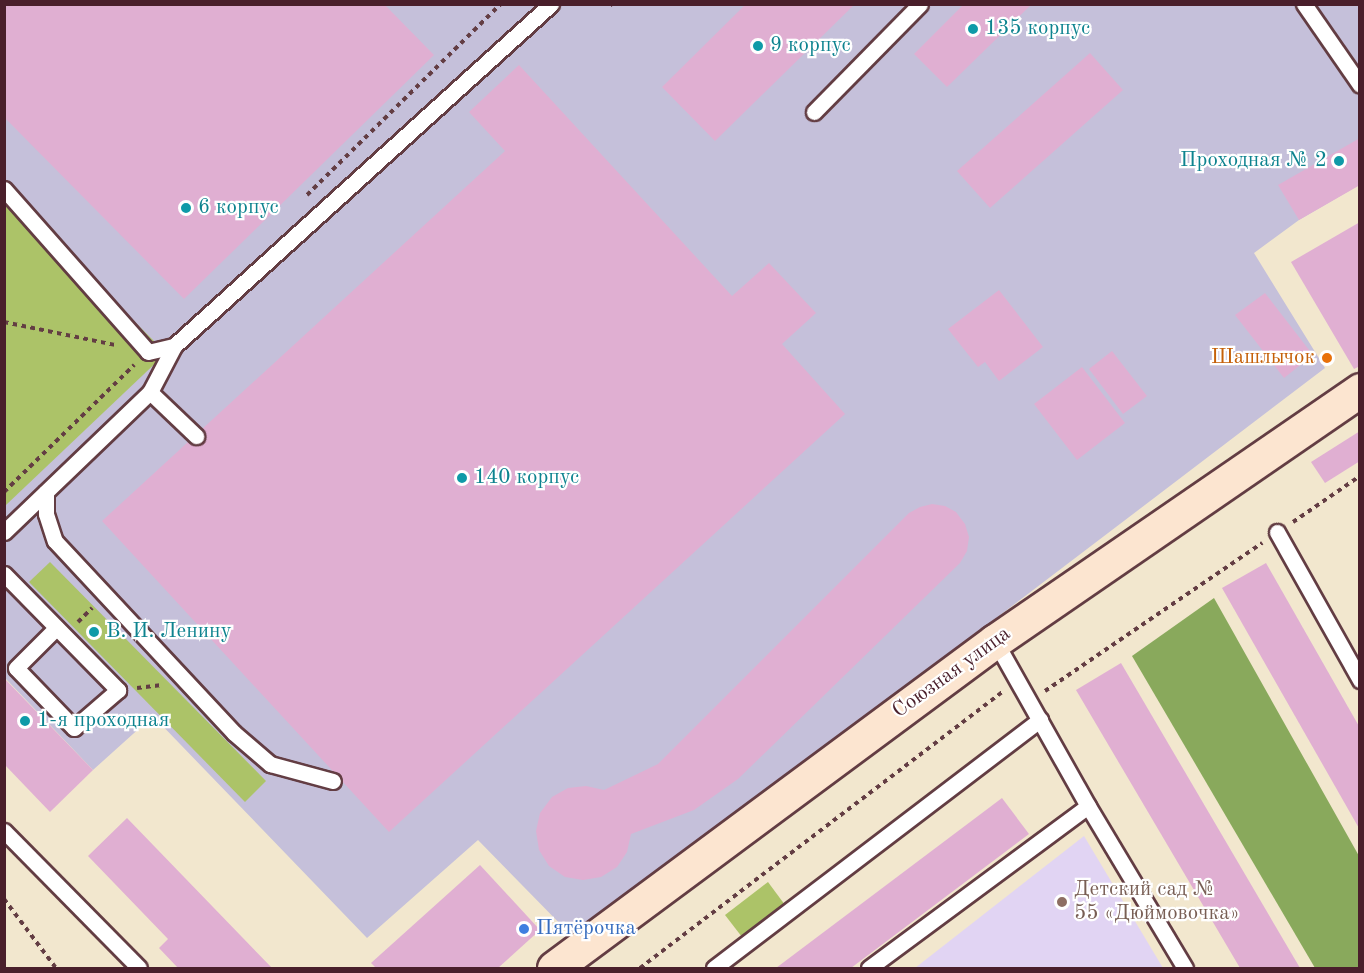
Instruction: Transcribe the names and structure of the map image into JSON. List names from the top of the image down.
{
  "streets": {
    "street": ["Союзная улица"]
  },
  "places": [
    "135 корпус",
    "9 корпус",
    "Проходная № 2",
    "6 корпус",
    "Шашлычок",
    "140 корпус",
    "В. И. Ленину",
    "1-я проходная",
    "Детский сад № 55 «Дюймовочка»",
    "Пятёрочка"
  ]
}
